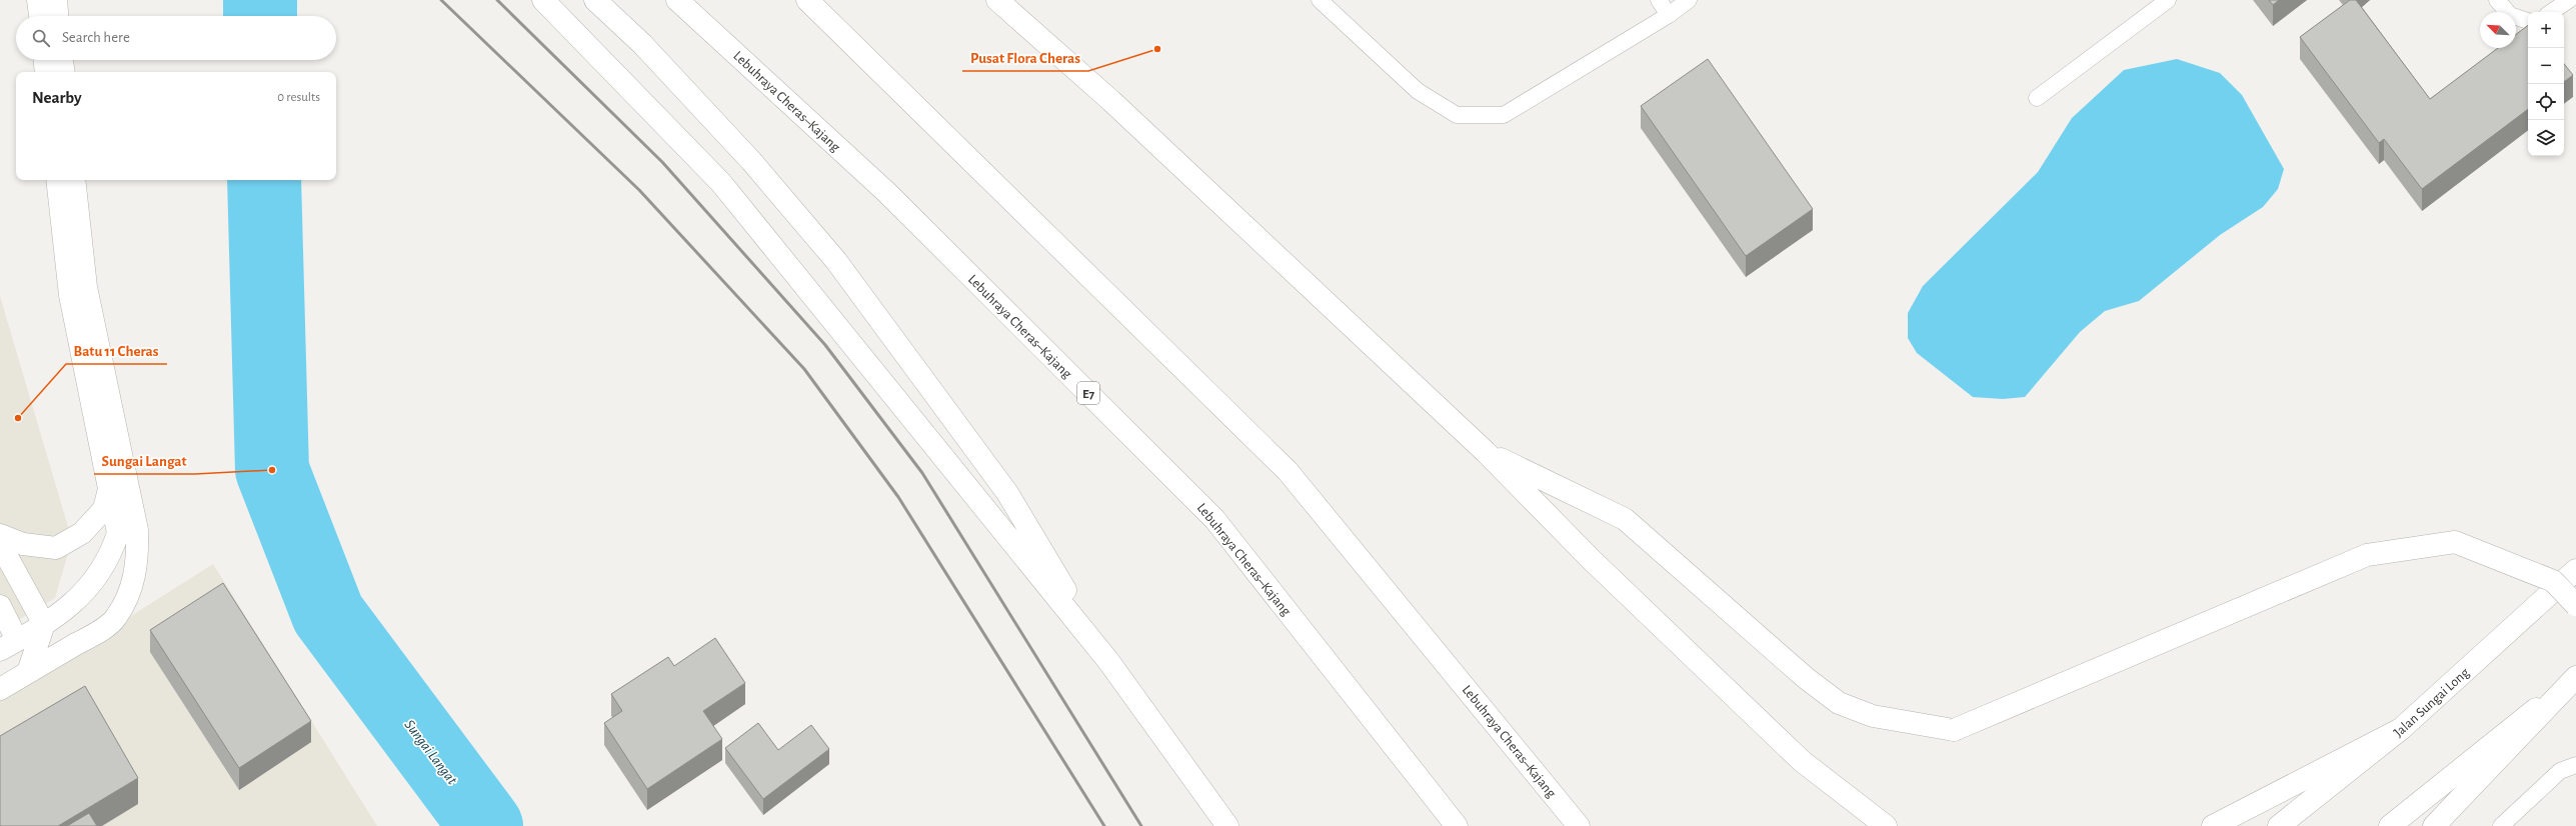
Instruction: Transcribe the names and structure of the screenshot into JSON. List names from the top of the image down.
{
  "streets": {
    "main road": ["Lebuhraya Cheras–Kajang", "E7", "Jalan Sungai Long"]
  },
  "water": ["Sungai Langat"],
  "places": ["Pusat Flora Cheras", "Batu 11 Cheras", "Sungai Langat"],
  "north": "top left",
  "page": {
    "map_buttons": ["+", "−"],
    "search": "Search here",
    "heading": ["Nearby", "0 results"]
  }
}
